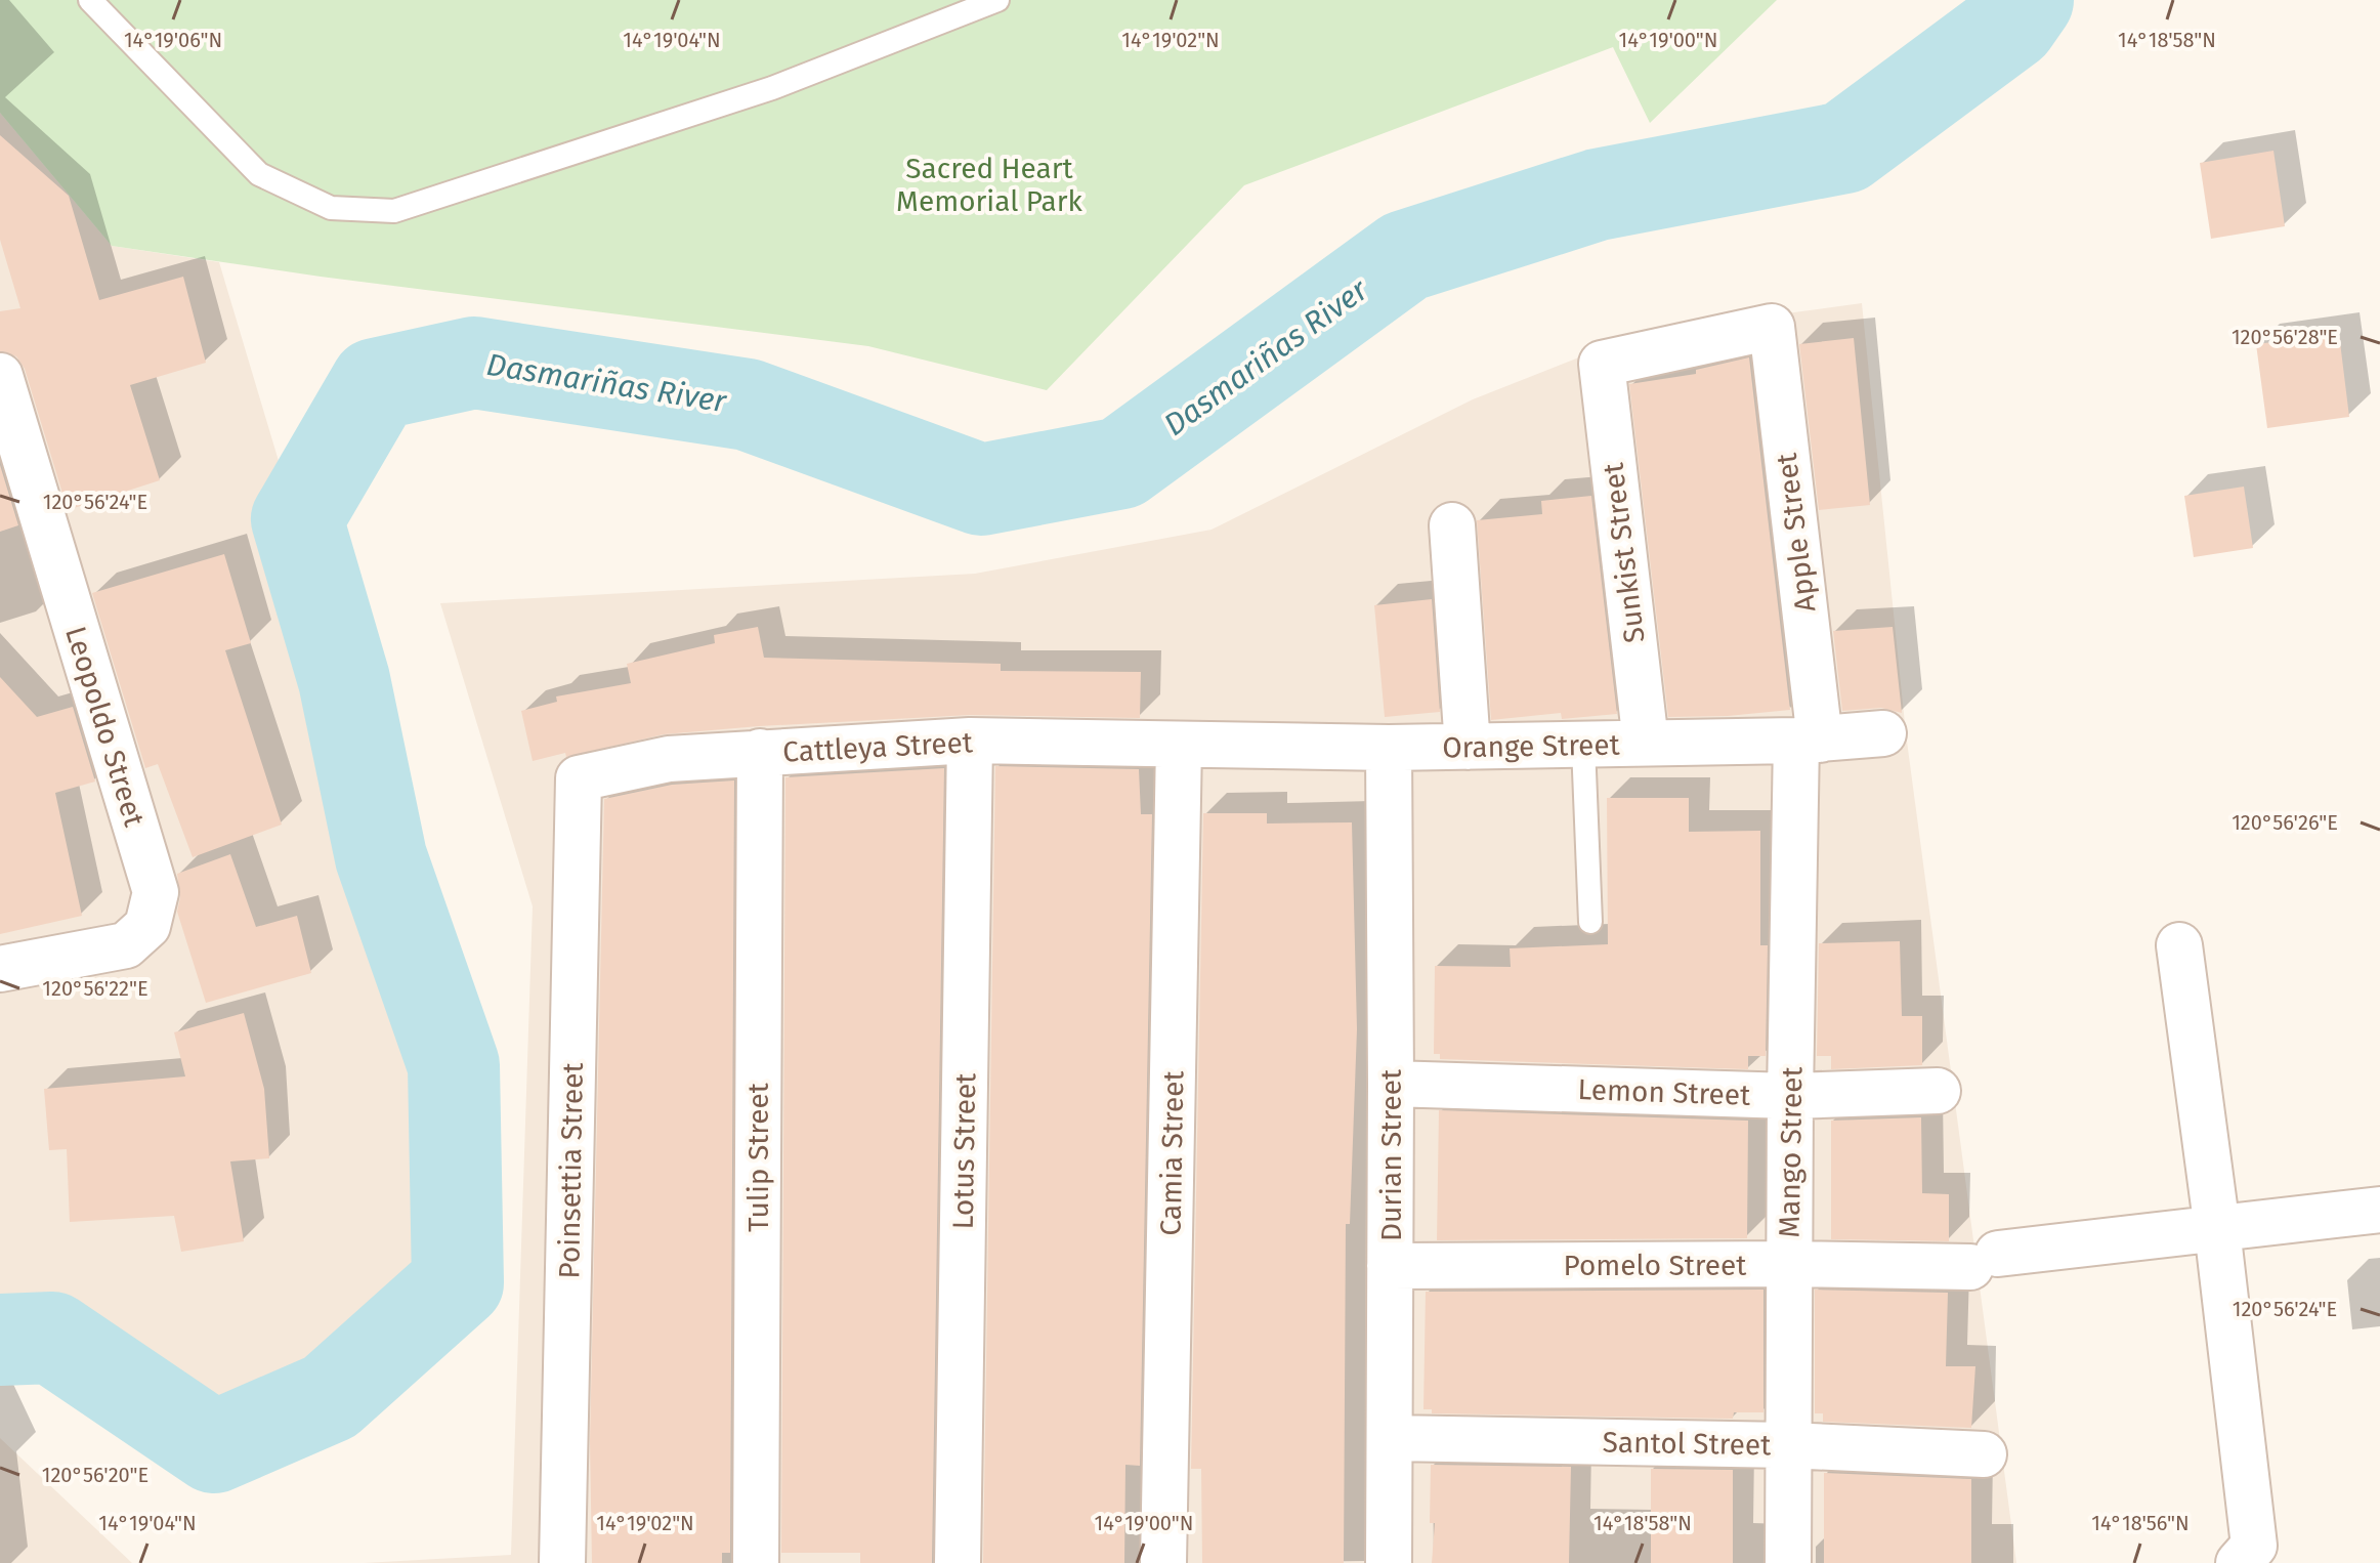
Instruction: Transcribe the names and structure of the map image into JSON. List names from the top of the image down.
{
  "streets": {
    "street": [
      "Apple Street",
      "Sunkist Street",
      "Leopoldo Street",
      "Orange Street",
      "Cattleya Street",
      "Lemon Street",
      "Lotus Street",
      "Mango Street",
      "Camia Street",
      "Durian Street",
      "Tulip Street",
      "Poinsettia Street",
      "Pomelo Street",
      "Santol Street"
    ]
  },
  "crossings": [
    ["Apple Street", "Sunkist Street"],
    ["Apple Street", "Orange Street"],
    ["Apple Street", "Mango Street"],
    ["Sunkist Street", "Orange Street"],
    ["Orange Street", "Cattleya Street"],
    ["Orange Street", "Mango Street"],
    ["Orange Street", "Camia Street"],
    ["Orange Street", "Durian Street"],
    ["Cattleya Street", "Lotus Street"],
    ["Cattleya Street", "Camia Street"],
    ["Cattleya Street", "Tulip Street"],
    ["Cattleya Street", "Poinsettia Street"],
    ["Lemon Street", "Mango Street"],
    ["Lemon Street", "Durian Street"],
    ["Mango Street", "Pomelo Street"],
    ["Mango Street", "Santol Street"],
    ["Durian Street", "Pomelo Street"],
    ["Durian Street", "Santol Street"]
  ],
  "water": ["Dasmariñas River"],
  "parks": ["Sacred Heart Memorial Park"],
  "coordinates": [
    "14°19'06\"N",
    "14°19'04\"N",
    "14°19'02\"N",
    "14°19'00\"N",
    "14°18'58\"N",
    "120°56'28\"E",
    "120°56'24\"E",
    "120°56'26\"E",
    "120°56'22\"E",
    "120°56'20\"E",
    "14°18'56\"N"
  ]
}
